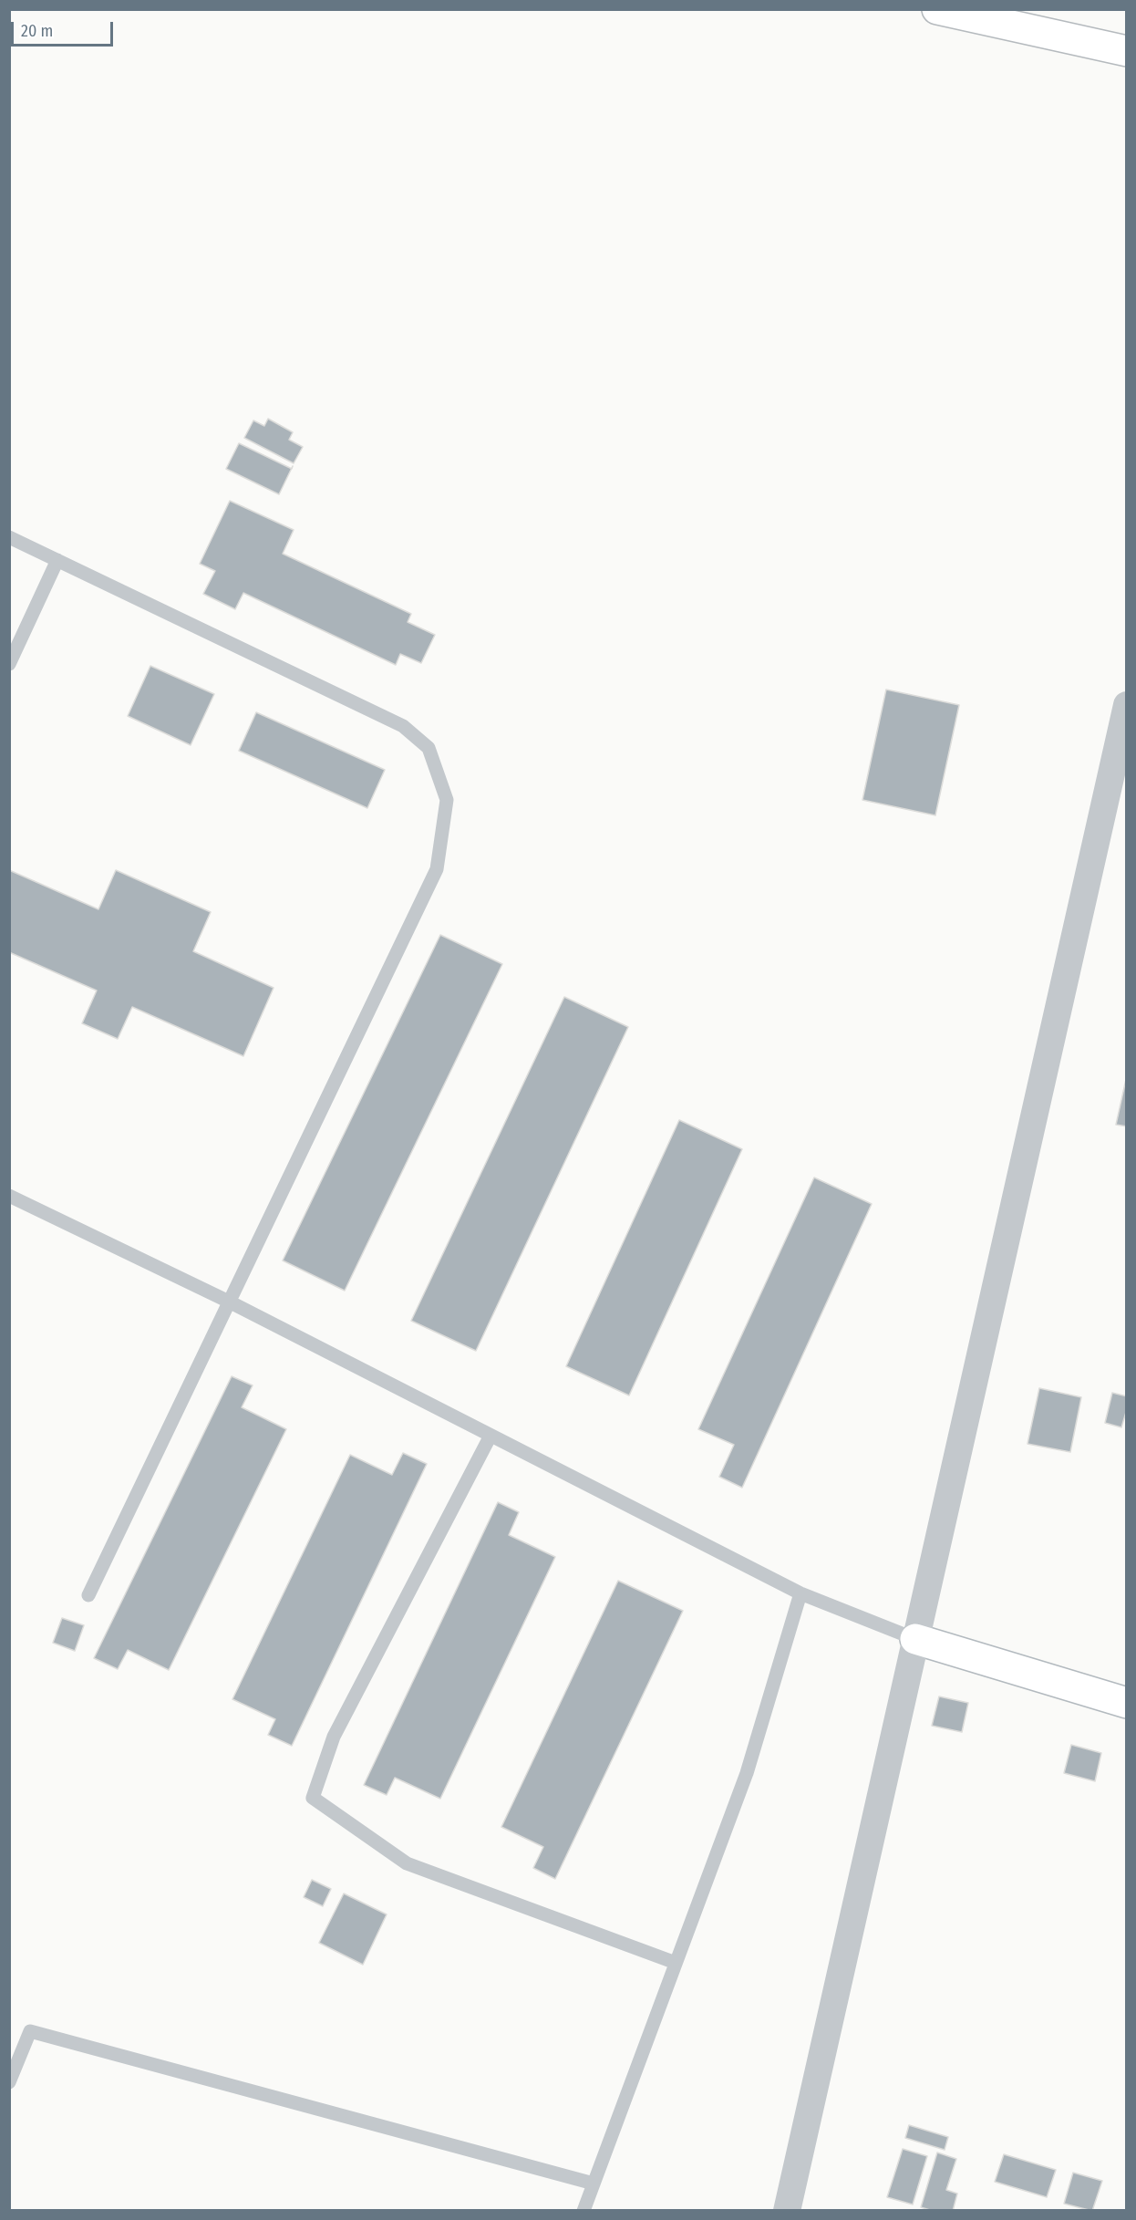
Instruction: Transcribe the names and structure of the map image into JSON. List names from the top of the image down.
{
  "scale_bar": "20 m"
}
